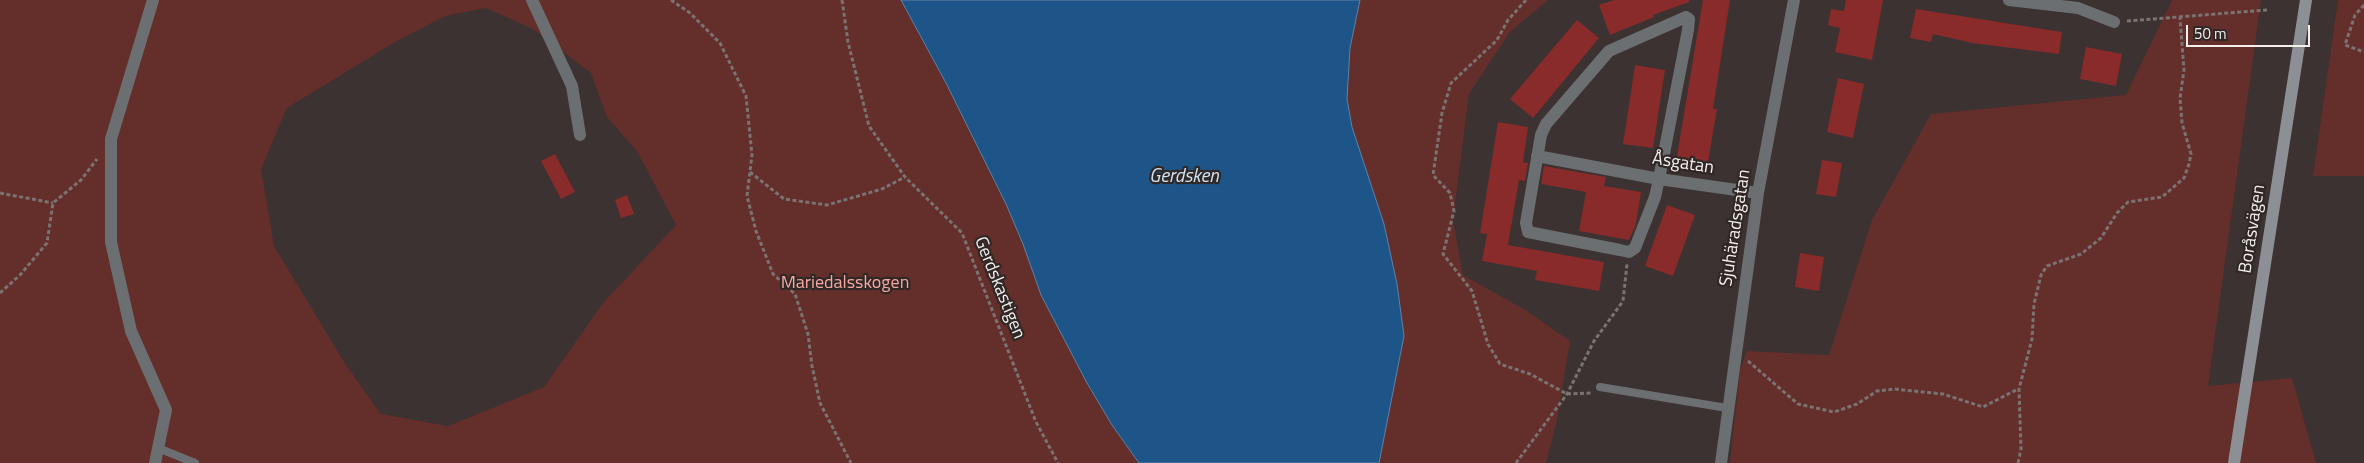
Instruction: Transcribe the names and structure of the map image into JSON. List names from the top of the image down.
{
  "streets": {
    "main road": ["Boråsvägen"],
    "street": ["Åsgatan", "Sjuhäradsgatan"],
    "path": ["Gerdskastigen"]
  },
  "crossings": [
    ["Åsgatan", "Sjuhäradsgatan"]
  ],
  "water": ["Gerdsken"],
  "parks": ["Mariedalsskogen"],
  "scale_bar": "50 m"
}
